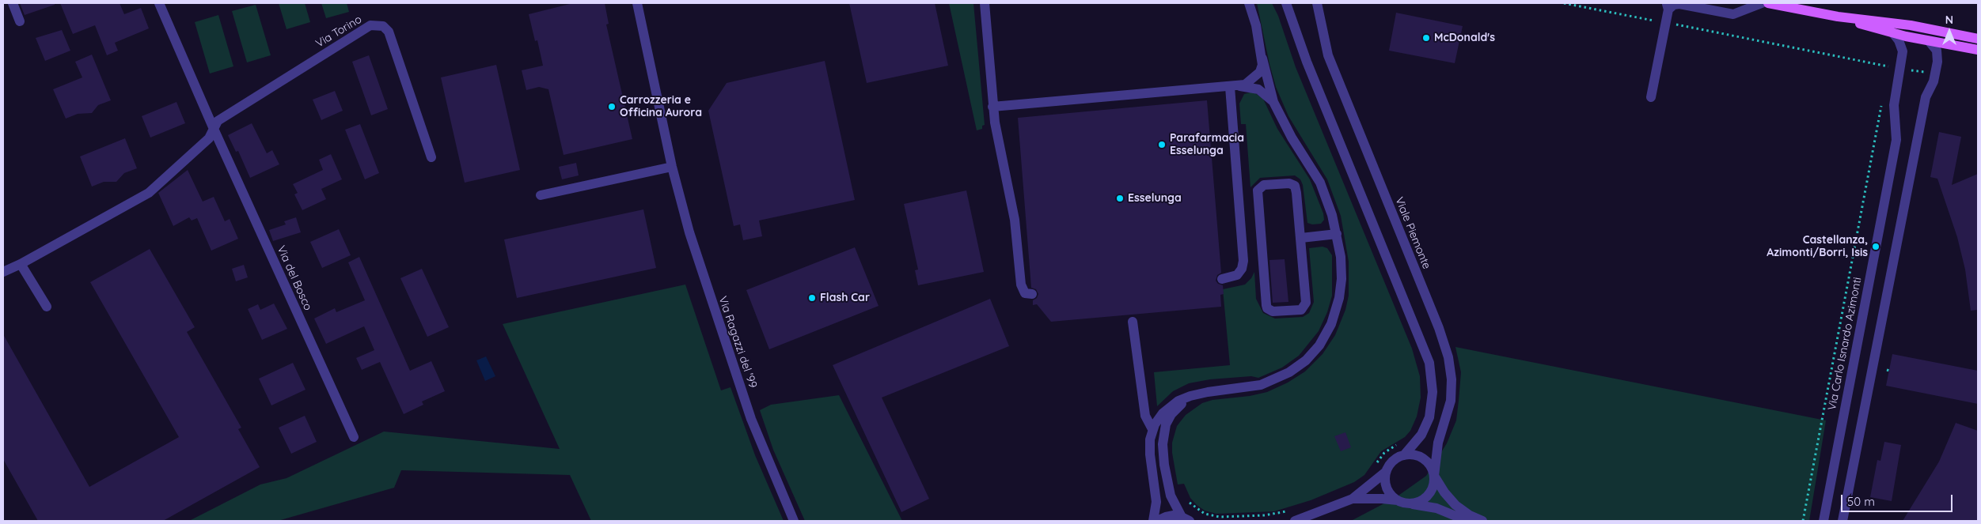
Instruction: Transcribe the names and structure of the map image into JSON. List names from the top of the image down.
{
  "streets": {
    "street": [
      "Via Torino",
      "Viale Piemonte",
      "Via del Bosco",
      "Via Ragazzi del '99",
      "Via Carlo Isnardo Azimonti"
    ]
  },
  "crossings": [
    ["Via Torino", "Via del Bosco"]
  ],
  "places": [
    "McDonald's",
    "Carrozzeria e Officina Aurora",
    "Parafarmacia Esselunga",
    "Esselunga",
    "Castellanza, Azimonti/Borri, Isis",
    "Flash Car"
  ],
  "scale_bar": "50 m",
  "north": "top"
}
